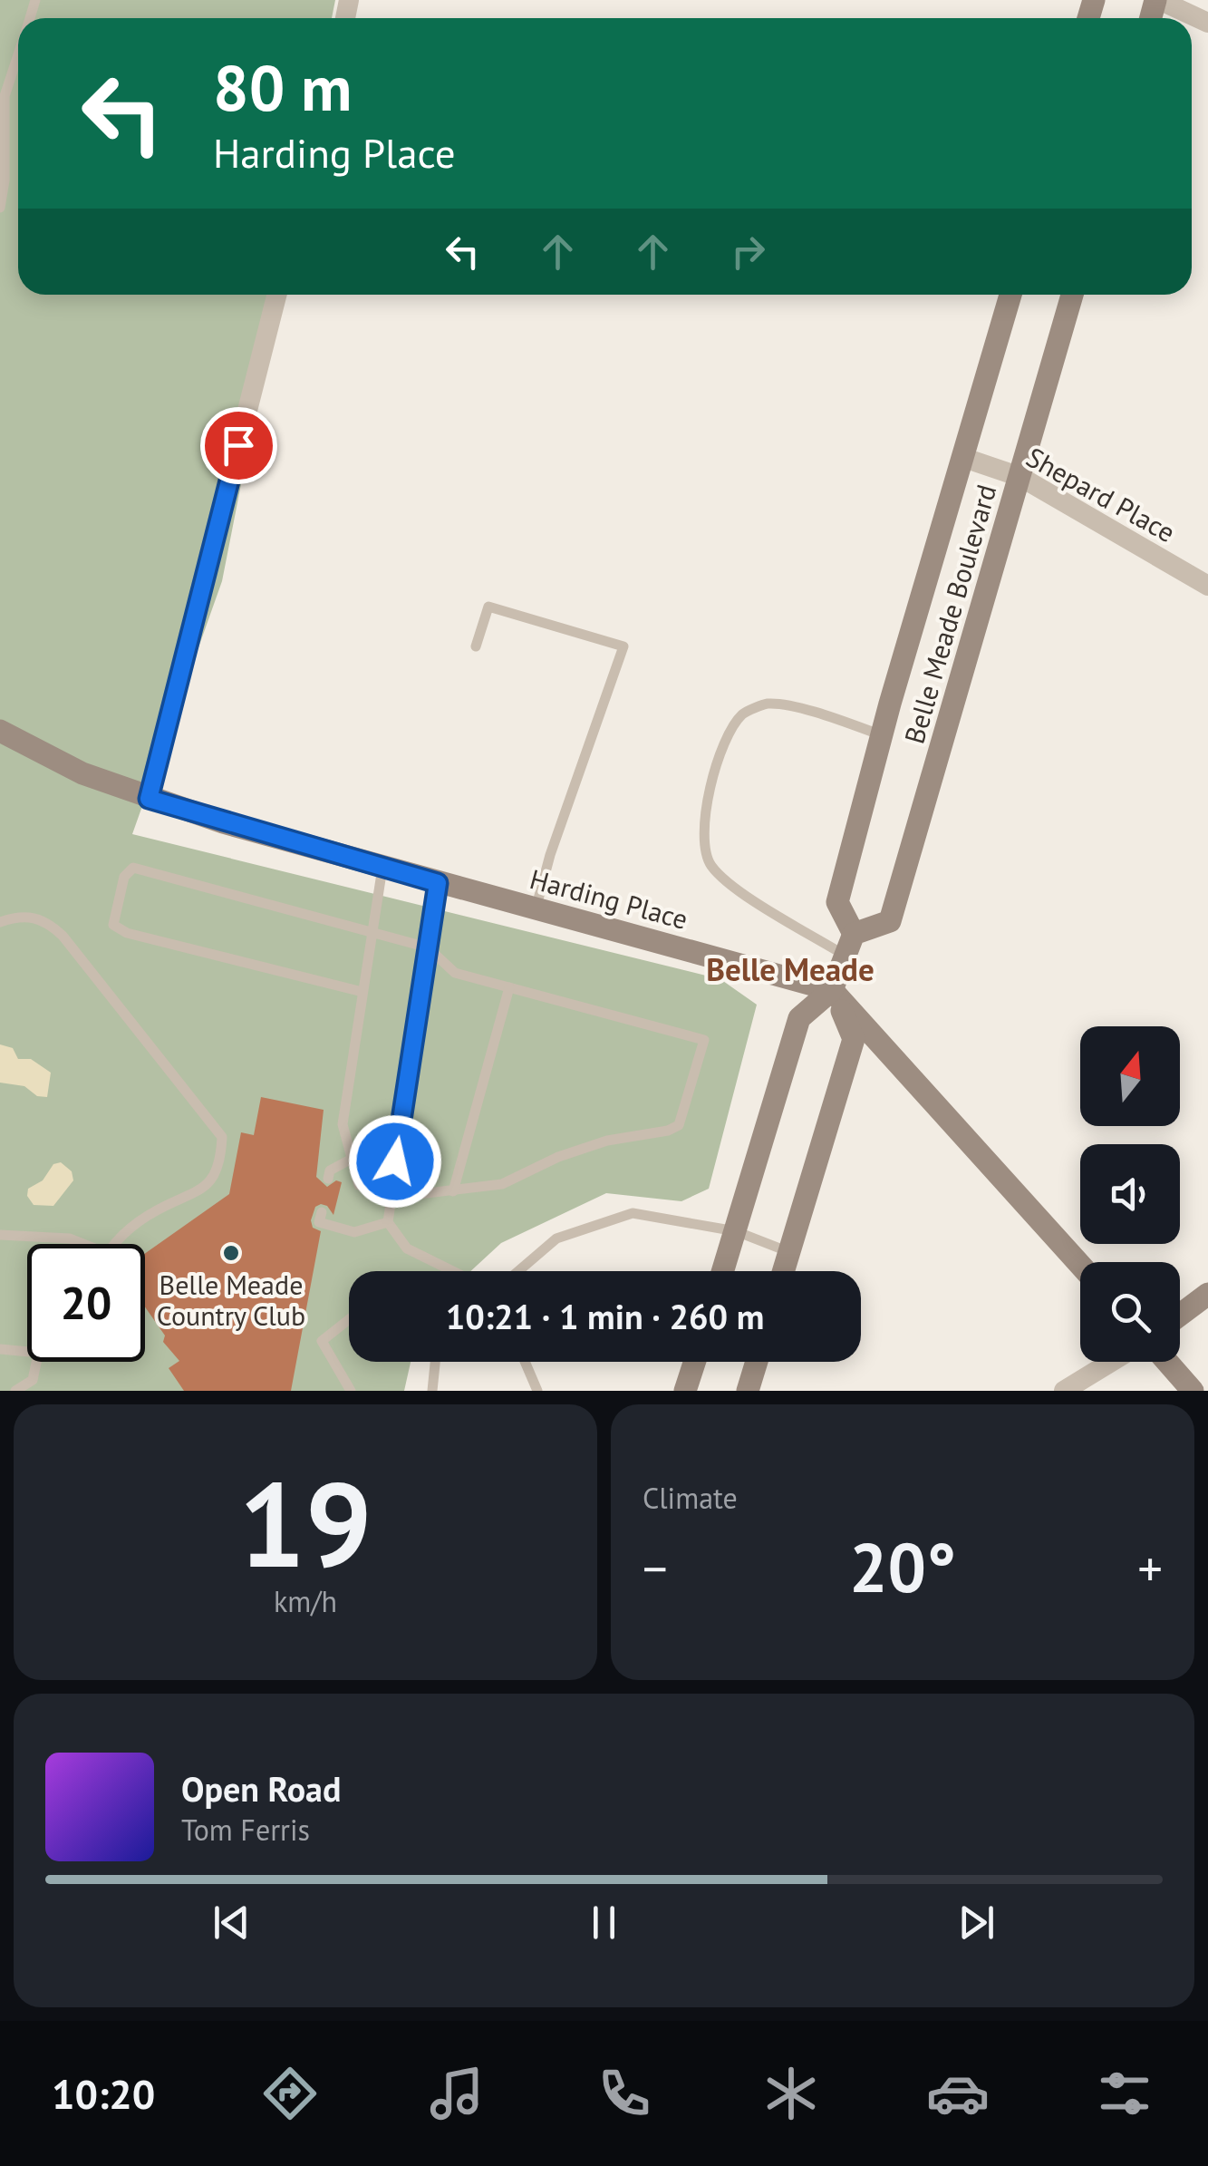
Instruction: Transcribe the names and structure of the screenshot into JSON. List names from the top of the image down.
{
  "streets": {
    "main road": ["Belle Meade Boulevard", "Harding Place"],
    "street": ["Shepard Place"]
  },
  "crossings": [
    ["Shepard Place", "Belle Meade Boulevard"]
  ],
  "districts": ["Belle Meade"],
  "places": ["Belle Meade Country Club"],
  "north": "top",
  "page": {
    "turn": ["80 m", "Harding Place"],
    "limit": "20",
    "trip": "10:21 · 1 min · 260 m",
    "tile": [
      ["19", "km/h"],
      "Climate"
    ],
    "heat": ["−", "20°", "+"],
    "song": ["Open Road", "Tom Ferris"],
    "tabs": "10:20"
  }
}
